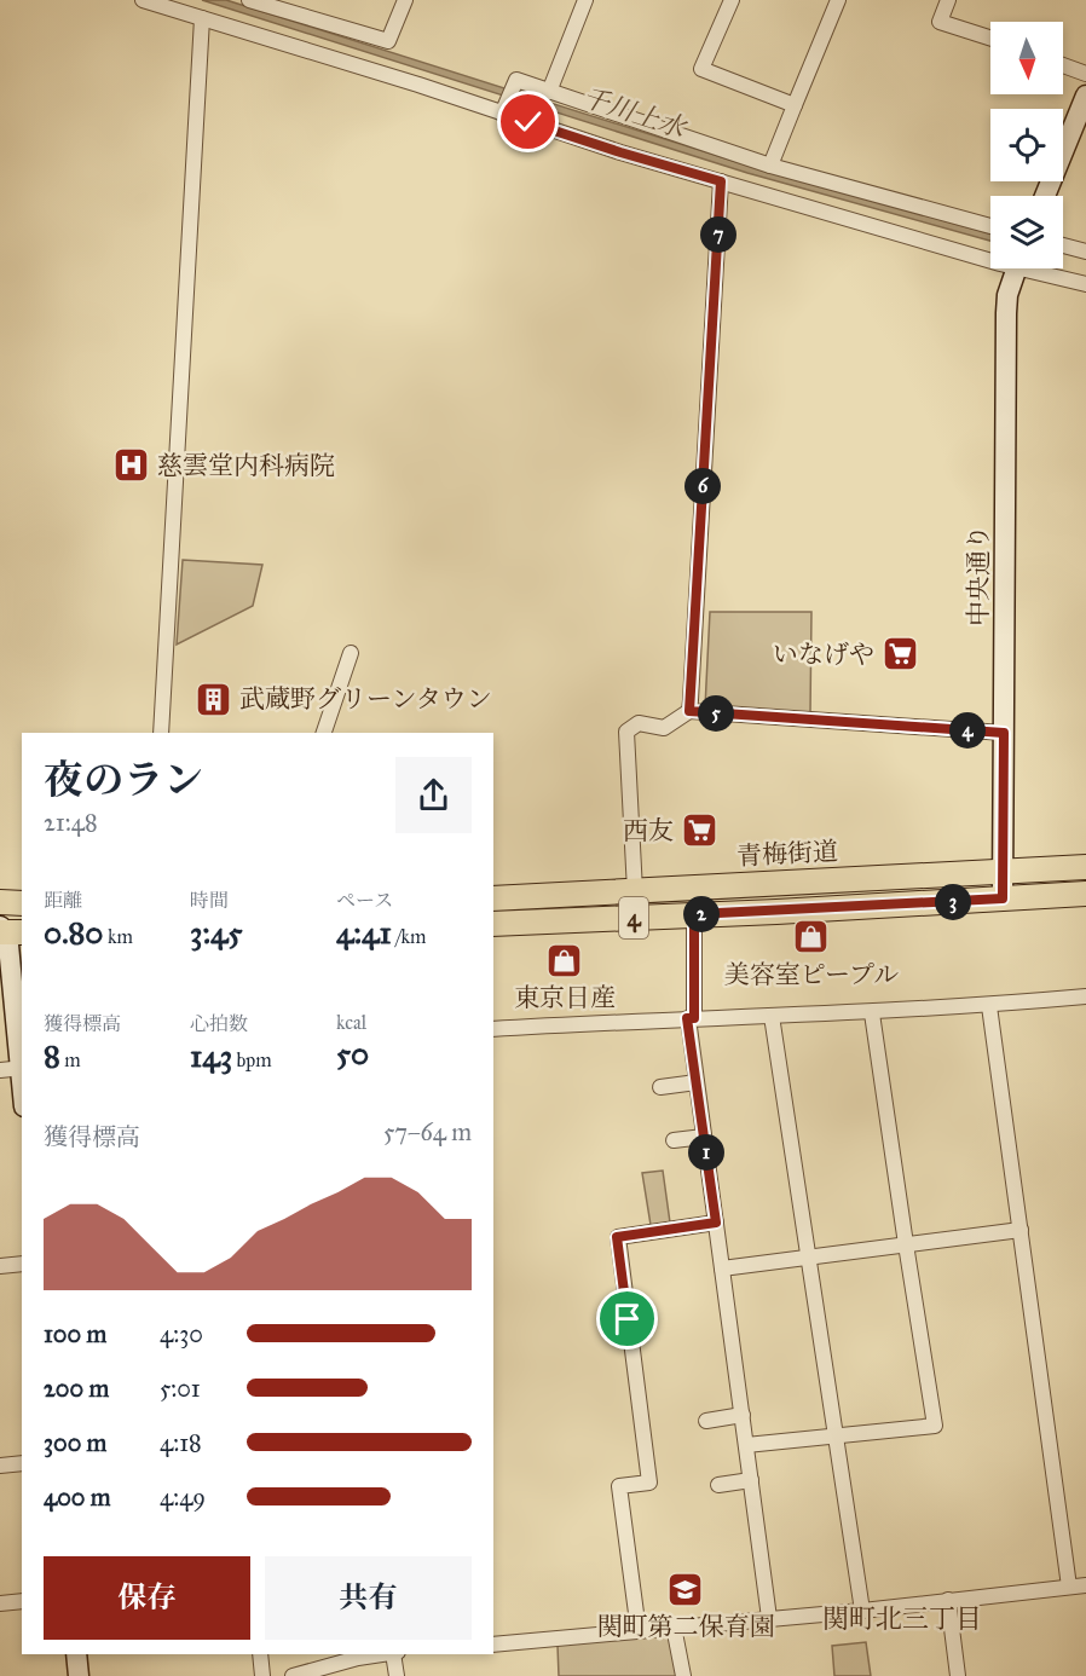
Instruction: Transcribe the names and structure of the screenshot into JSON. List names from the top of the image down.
{
  "streets": {
    "main road": ["青梅街道", "4"],
    "street": ["中央通り"]
  },
  "crossings": [
    ["中央通り", "青梅街道"],
    ["中央通り", "4"]
  ],
  "districts": ["関町北三丁目"],
  "water": ["千川上水"],
  "places": {
    "hospital": ["慈雲堂内科病院"],
    "supermarket": ["いなげや", "西友"],
    "building": ["武蔵野グリーンタウン"],
    "shop": ["美容室ピープル", "東京日産"],
    "school or university": ["関町第二保育園"]
  },
  "north": "bottom",
  "page": {
    "pins": [
      "7",
      "6",
      "5",
      "4",
      "3",
      "2",
      "1"
    ],
    "heading": ["夜のラン", "21:48"],
    "stats": [
      ["距離", "0.80 km"],
      ["時間", "3:45"],
      ["ペース", "4:41 /km"],
      ["獲得標高", "8 m"],
      ["心拍数", "143 bpm"],
      ["kcal", "50"]
    ],
    "chart": ["獲得標高", "57–64 m"],
    "list": [
      {
        "name": "100 m",
        "note": "4:30"
      },
      {
        "name": "200 m",
        "note": "5:01"
      },
      {
        "name": "300 m",
        "note": "4:18"
      },
      {
        "name": "400 m",
        "note": "4:49"
      }
    ],
    "buttons": ["保存", "共有"]
  }
}
